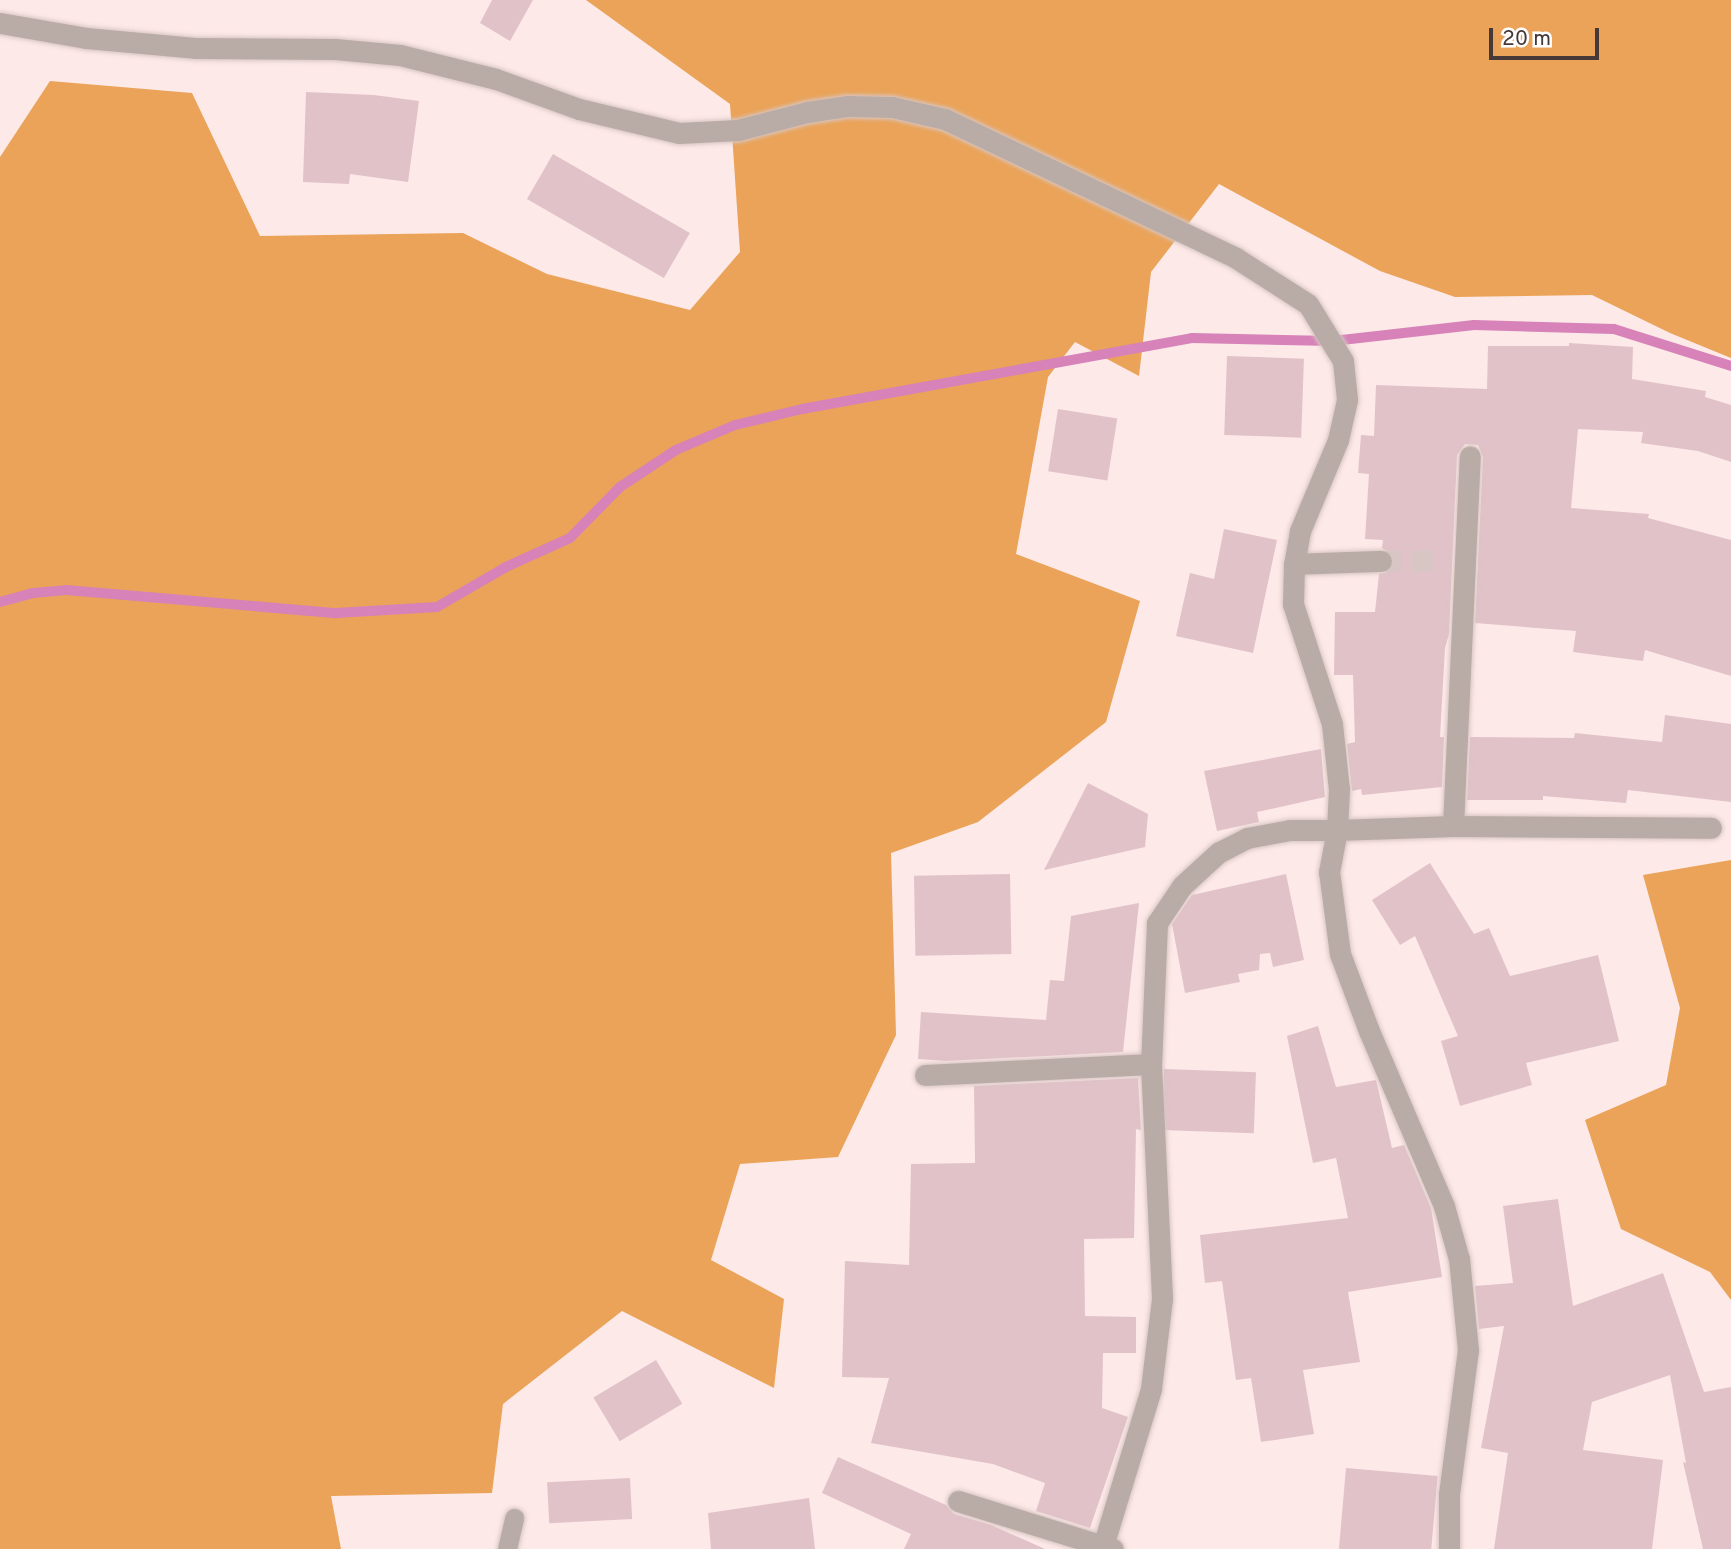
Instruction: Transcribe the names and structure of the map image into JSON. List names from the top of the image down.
{
  "scale_bar": "20 m"
}
